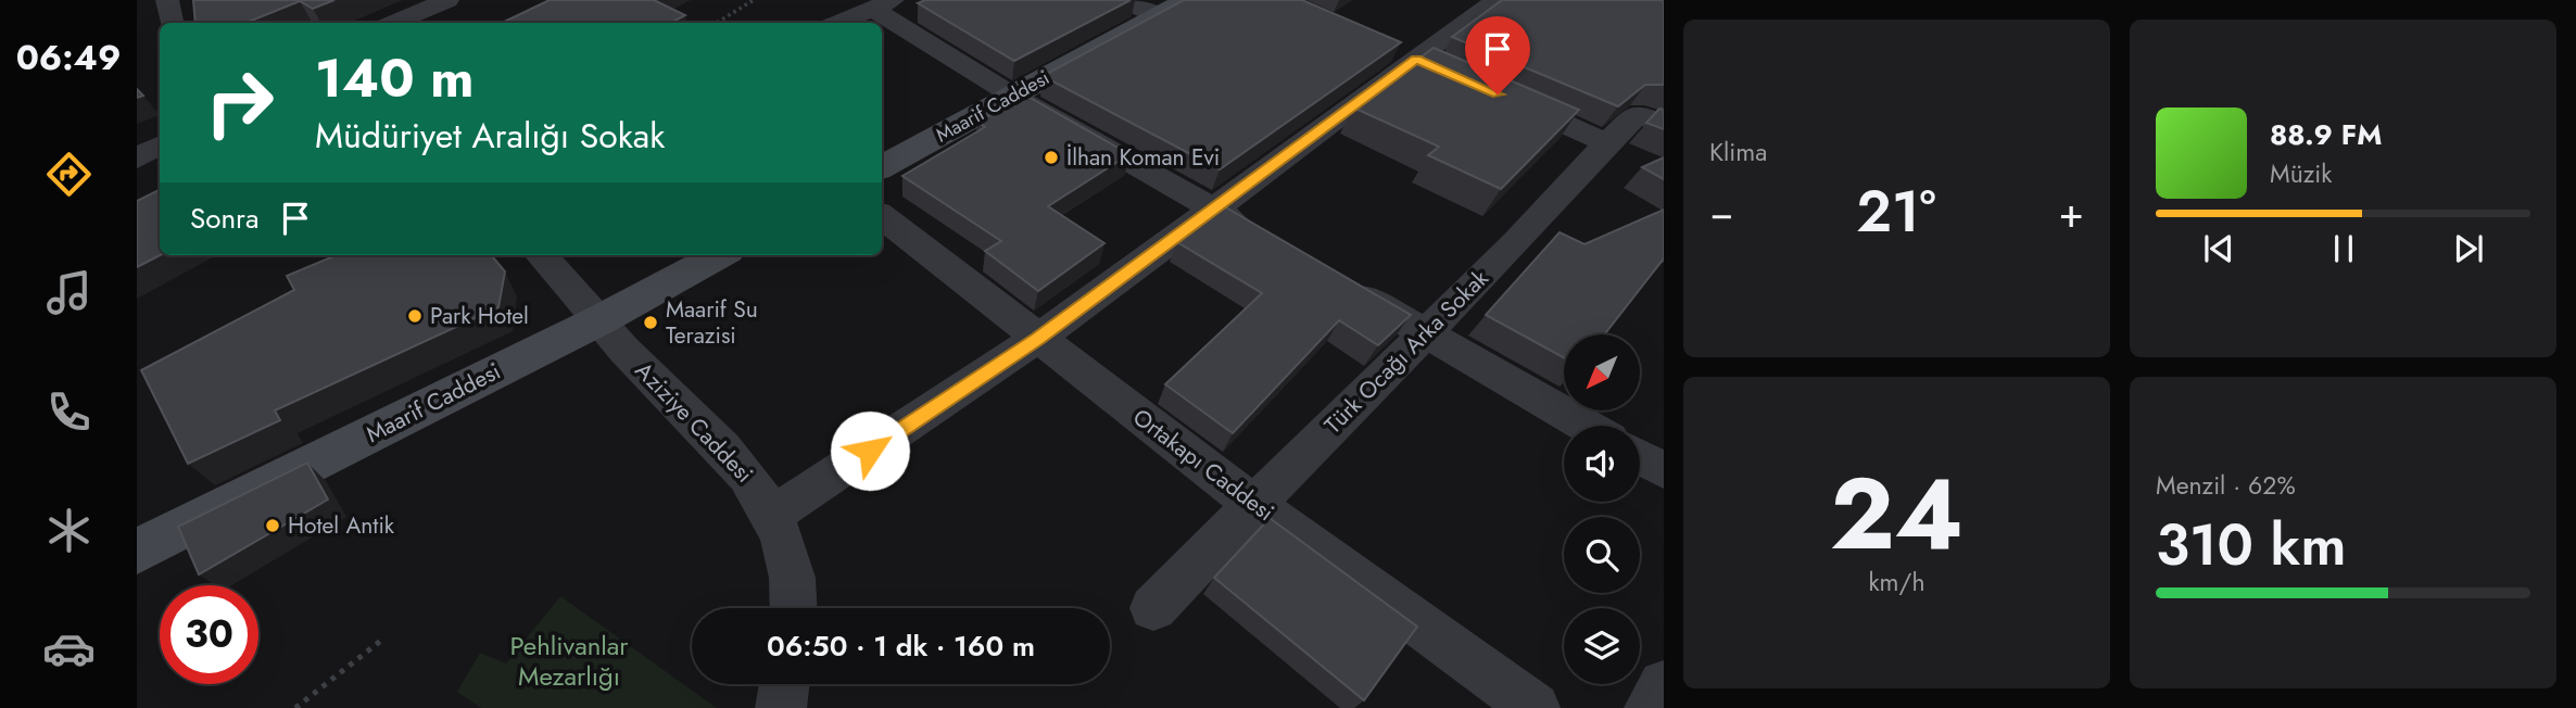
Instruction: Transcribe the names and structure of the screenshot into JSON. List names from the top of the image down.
{
  "streets": {
    "street": [
      "Maarif Caddesi",
      "Türk Ocağı Arka Sokak",
      "Aziziye Caddesi",
      "Ortakapı Caddesi"
    ]
  },
  "crossings": [
    ["Maarif Caddesi", "Aziziye Caddesi"],
    ["Türk Ocağı Arka Sokak", "Ortakapı Caddesi"]
  ],
  "parks": ["Pehlivanlar Mezarlığı"],
  "places": [
    "İlhan Koman Evi",
    "Park Hotel",
    "Maarif Su Terazisi",
    "Hotel Antik"
  ],
  "north": "bottom left",
  "page": {
    "tabs": "06:49",
    "tile": [
      "Klima",
      ["24", "km/h"],
      ["Menzil · 62%", "310 km"]
    ],
    "turn": ["140 m", "Müdüriyet Aralığı Sokak"],
    "song": ["88.9 FM", "Müzik"],
    "heat": ["−", "21°", "+"],
    "then": "Sonra",
    "limit": "30",
    "trip": "06:50 · 1 dk · 160 m"
  }
}
